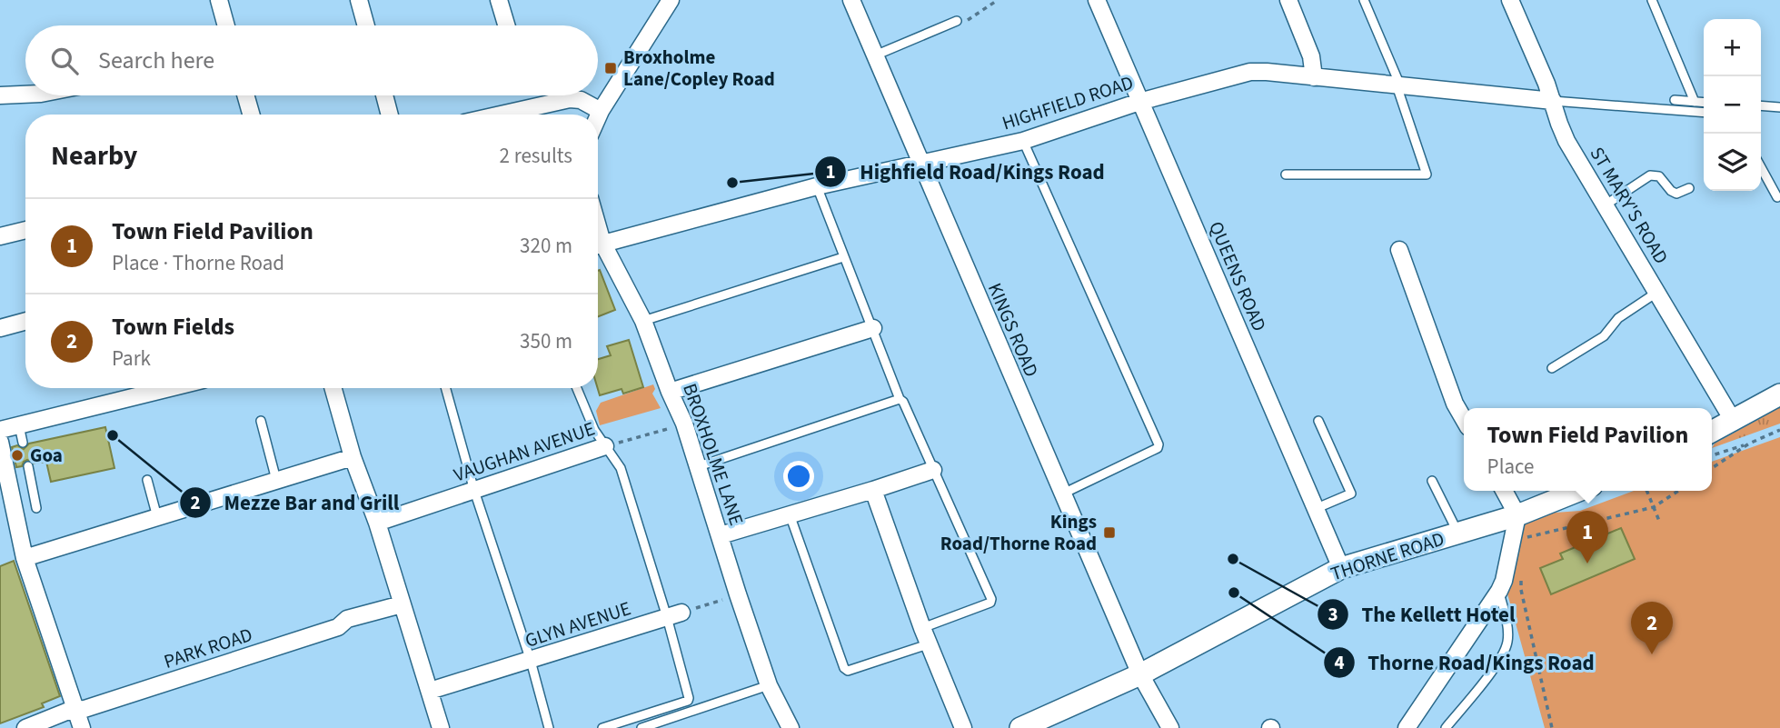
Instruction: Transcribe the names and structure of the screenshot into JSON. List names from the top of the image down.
{
  "streets": {
    "street": [
      "HIGHFIELD ROAD",
      "ST MARY'S ROAD",
      "QUEENS ROAD",
      "KINGS ROAD",
      "VAUGHAN AVENUE",
      "BROXHOLME LANE",
      "THORNE ROAD",
      "GLYN AVENUE",
      "PARK ROAD"
    ]
  },
  "crossings": [
    ["HIGHFIELD ROAD", "ST MARY'S ROAD"],
    ["HIGHFIELD ROAD", "QUEENS ROAD"],
    ["HIGHFIELD ROAD", "KINGS ROAD"],
    ["QUEENS ROAD", "THORNE ROAD"],
    ["KINGS ROAD", "THORNE ROAD"],
    ["VAUGHAN AVENUE", "BROXHOLME LANE"]
  ],
  "places": {
    "transit": ["Broxholme Lane/Copley Road", "Kings Road/Thorne Road"],
    "other": [
      "Highfield Road/Kings Road",
      "Mezze Bar and Grill",
      "Goa",
      "The Kellett Hotel",
      "Thorne Road/Kings Road"
    ]
  },
  "page": {
    "map_buttons": ["+", "−"],
    "search": "Search here",
    "heading": ["Nearby", "2 results"],
    "list": [
      {
        "mark": "1",
        "name": "Town Field Pavilion",
        "note": "Place · Thorne Road",
        "value": "320 m"
      },
      {
        "mark": "2",
        "name": "Town Fields",
        "note": "Park",
        "value": "350 m"
      }
    ],
    "popup": ["Town Field Pavilion", "Place"],
    "pins": ["1", "2"]
  }
}
